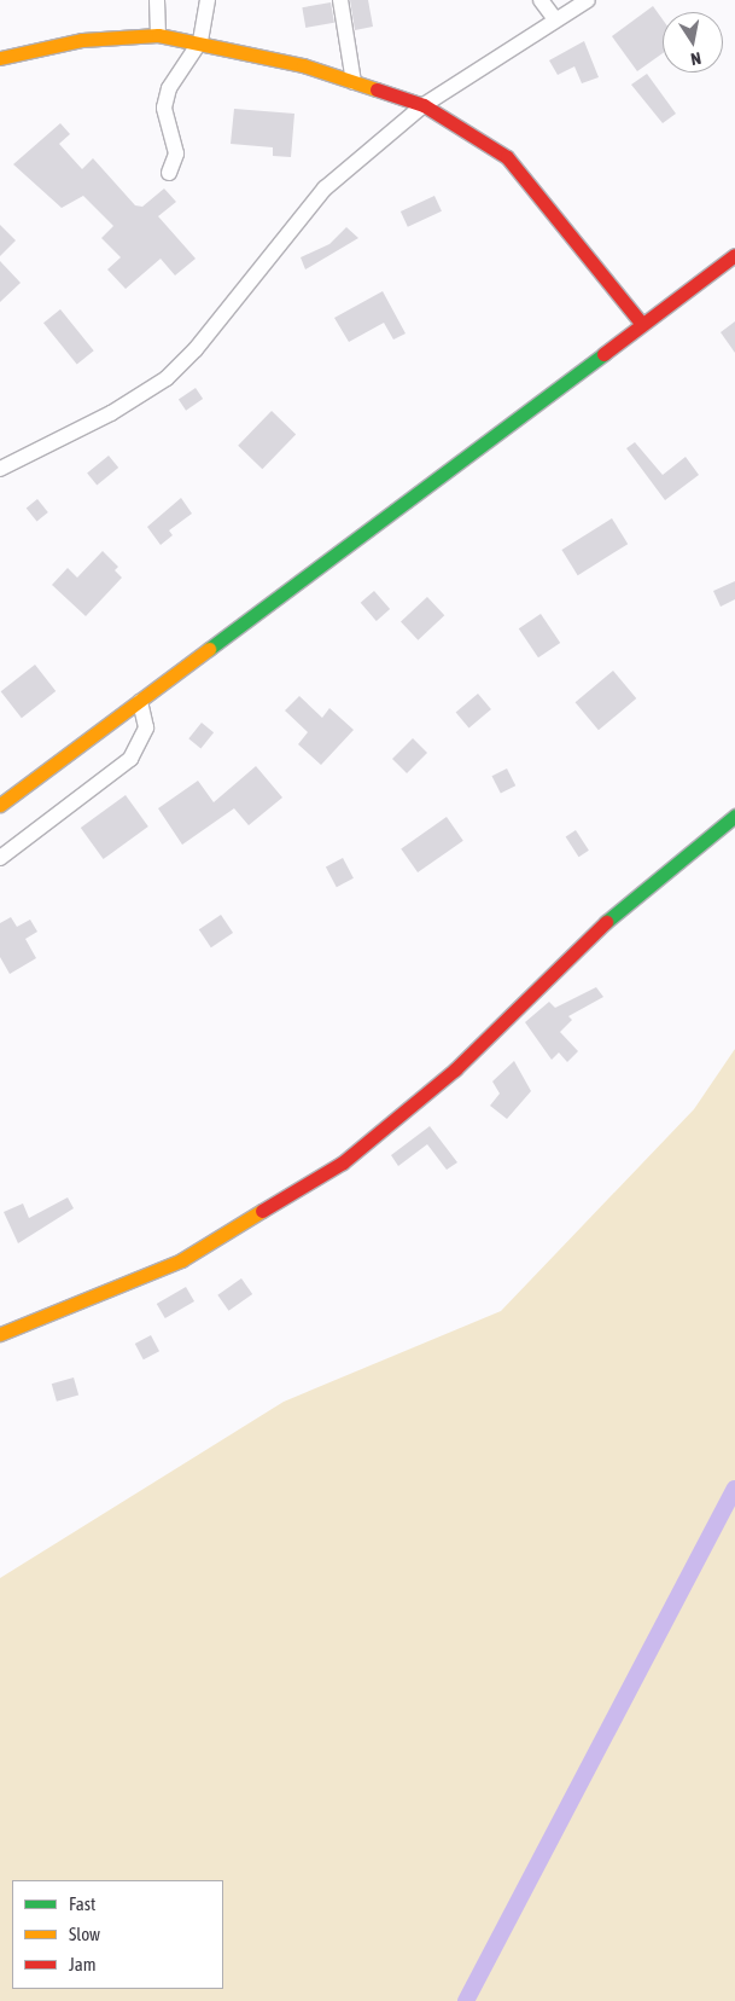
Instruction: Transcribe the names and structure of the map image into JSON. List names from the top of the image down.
{
  "legend": ["Fast", "Slow", "Jam"],
  "north": "bottom"
}
